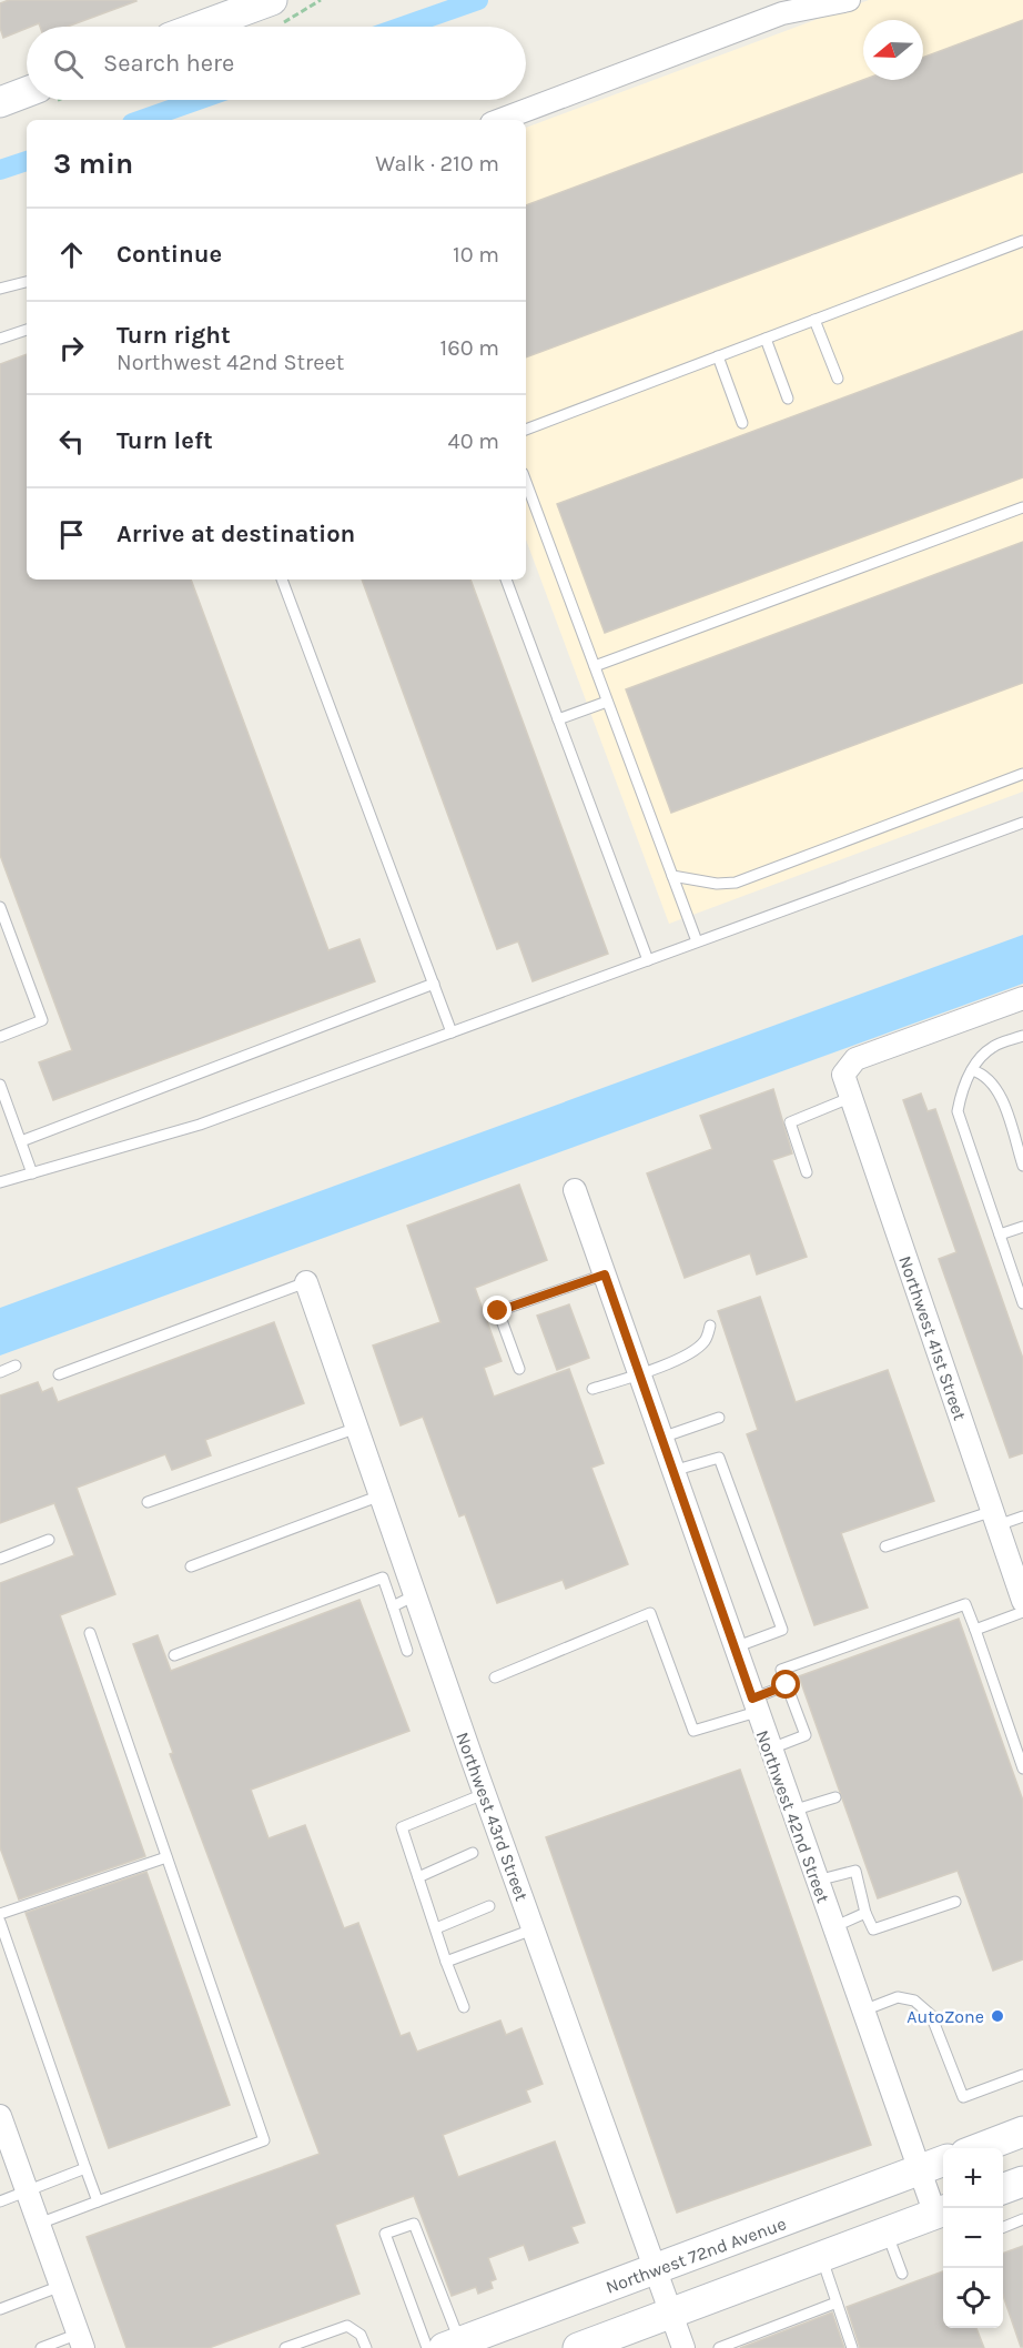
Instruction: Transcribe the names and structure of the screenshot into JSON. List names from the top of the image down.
{
  "streets": {
    "main road": ["Northwest 72nd Avenue"],
    "street": ["Northwest 41st Street", "Northwest 43rd Street", "Northwest 42nd Street"]
  },
  "crossings": [
    ["Northwest 43rd Street", "Northwest 72nd Avenue"],
    ["Northwest 42nd Street", "Northwest 72nd Avenue"]
  ],
  "places": ["AutoZone"],
  "north": "left",
  "page": {
    "search": "Search here",
    "heading": ["3 min", "Walk · 210 m"],
    "list": [
      ["Continue", "10 m"],
      ["Turn right", "Northwest 42nd Street", "160 m"],
      ["Turn left", "40 m"],
      "Arrive at destination"
    ],
    "map_buttons": ["+", "−"]
  }
}
